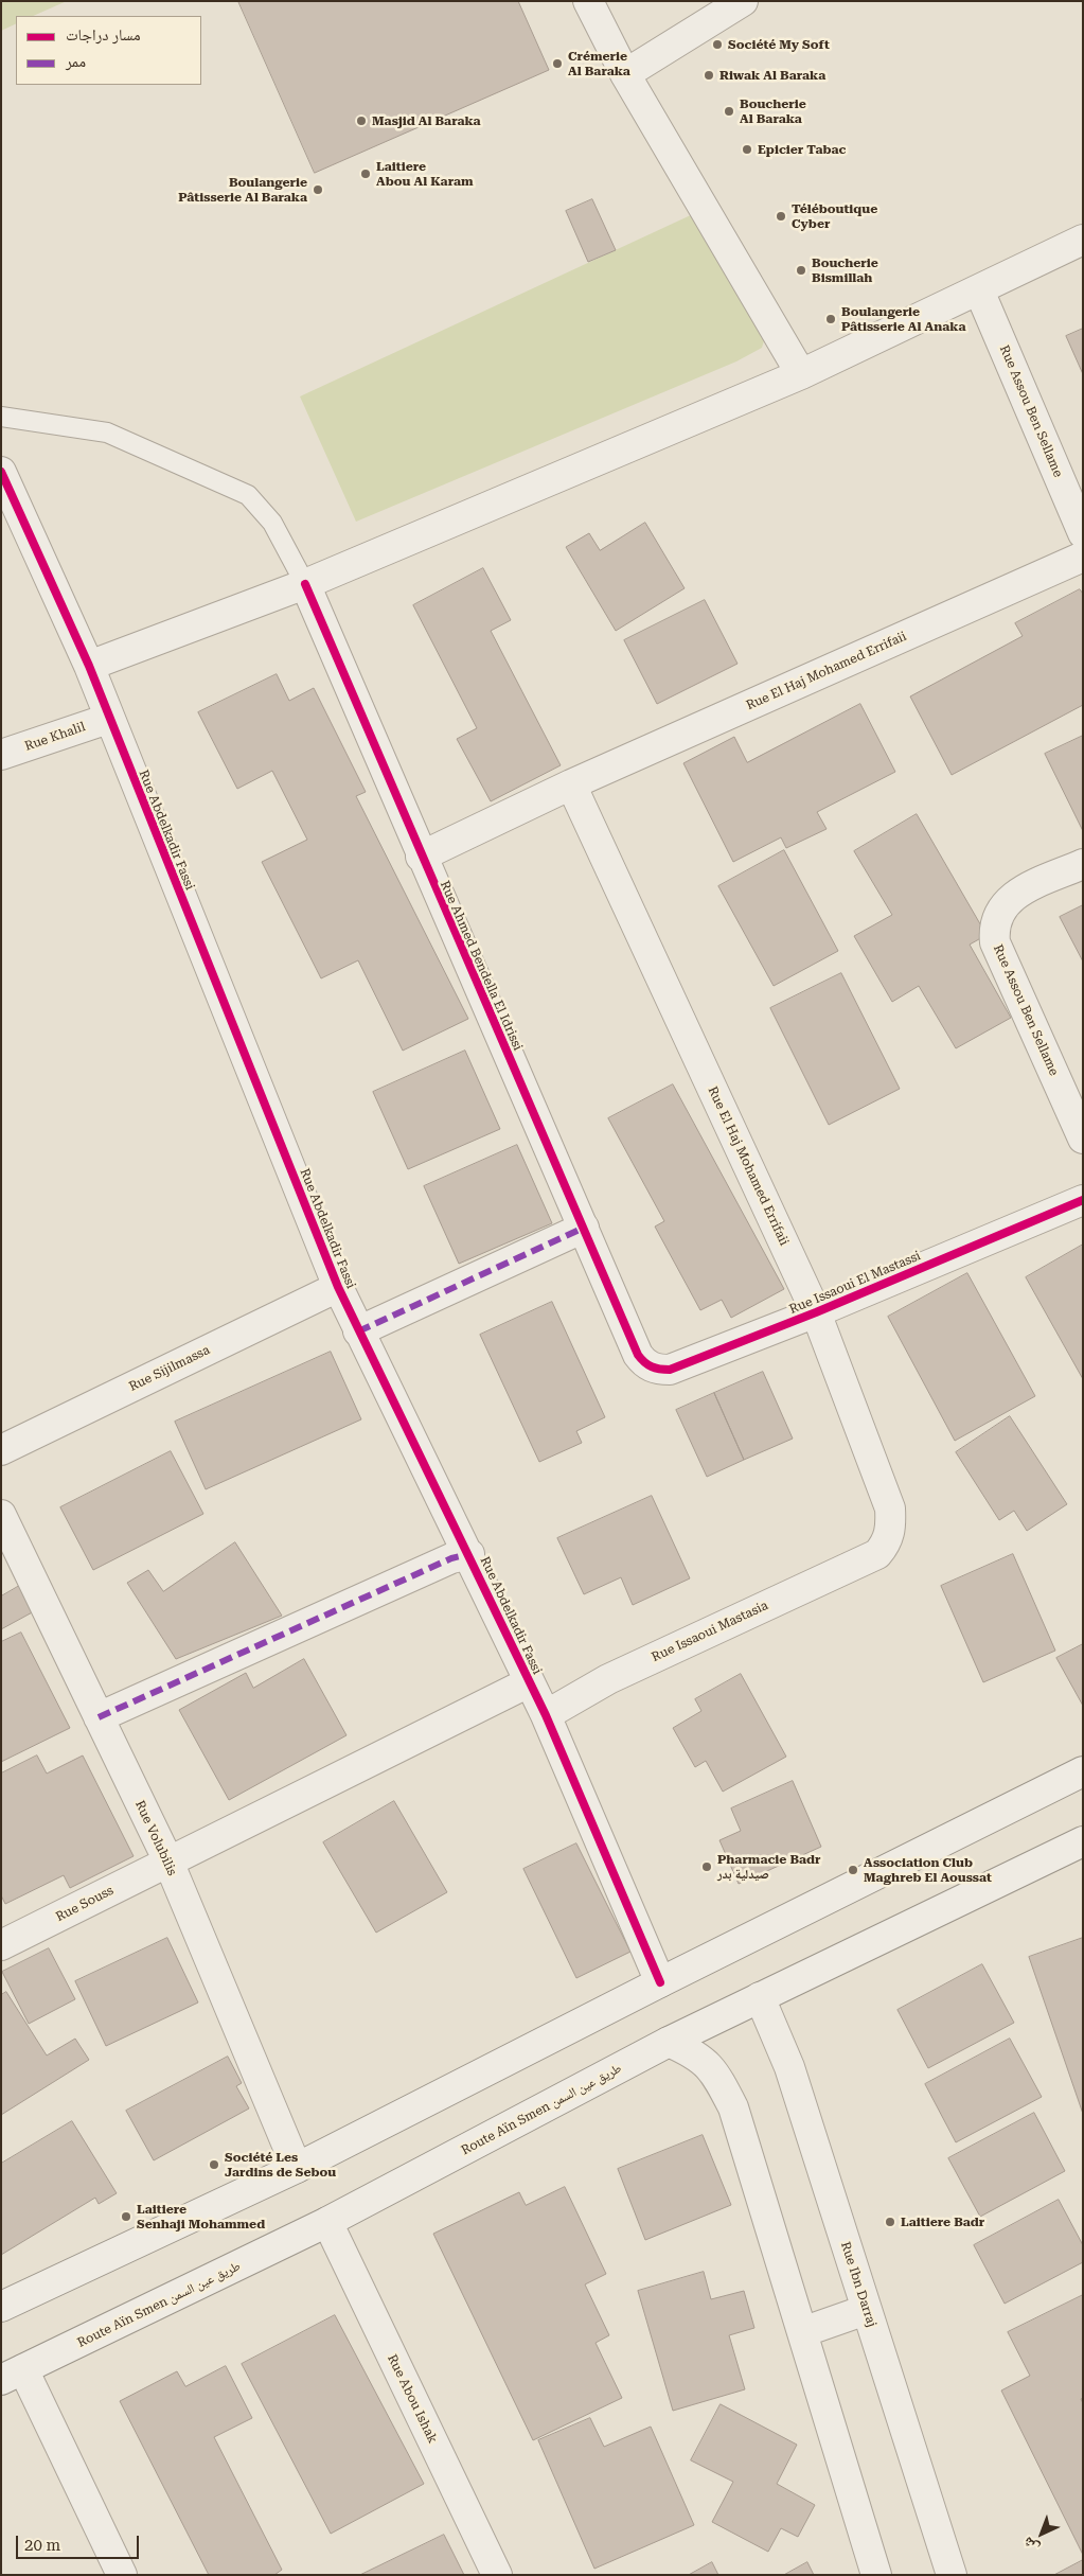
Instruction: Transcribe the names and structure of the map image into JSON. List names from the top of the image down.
{
  "streets": {
    "street": [
      "Rue Assou Ben Sellame",
      "Rue El Haj Mohamed Errifaii",
      "Rue Khalil",
      "Rue Abdelkadir Fassi",
      "Rue Ahmed Bendella El Idrissi",
      "Rue Issaoui El Mastassi",
      "Rue Sijilmassa",
      "Rue Issaoui Mastasia",
      "Rue Volubilis",
      "Rue Souss",
      "Route Aïn Smen طريق عين السمن",
      "Rue Ibn Darraj",
      "Rue Abou Ishak"
    ]
  },
  "crossings": [
    ["Rue El Haj Mohamed Errifaii", "Rue Ahmed Bendella El Idrissi"],
    ["Rue El Haj Mohamed Errifaii", "Rue Issaoui El Mastassi"],
    ["Rue El Haj Mohamed Errifaii", "Rue Issaoui Mastasia"],
    ["Rue Khalil", "Rue Abdelkadir Fassi"],
    ["Rue Abdelkadir Fassi", "Rue Sijilmassa"],
    ["Rue Abdelkadir Fassi", "Rue Issaoui Mastasia"],
    ["Rue Abdelkadir Fassi", "Rue Souss"],
    ["Rue Ahmed Bendella El Idrissi", "Rue Issaoui El Mastassi"],
    ["Rue Volubilis", "Rue Souss"],
    ["Route Aïn Smen طريق عين السمن", "Rue Ibn Darraj"],
    ["Route Aïn Smen طريق عين السمن", "Rue Abou Ishak"]
  ],
  "places": [
    "Société My Soft",
    "Crémerie Al Baraka",
    "Riwak Al Baraka",
    "Boucherie Al Baraka",
    "Masjid Al Baraka",
    "Epicier Tabac",
    "Laitiere Abou Al Karam",
    "Boulangerie Pâtisserie Al Baraka",
    "Téléboutique Cyber",
    "Boucherie Bismillah",
    "Boulangerie Pâtisserie Al Anaka",
    "Pharmacie Badr صيدلية بدر",
    "Association Club Maghreb El Aoussat",
    "Société Les Jardins de Sebou",
    "Laitiere Senhaji Mohammed",
    "Laitiere Badr"
  ],
  "legend": ["مسار دراجات", "ممر"],
  "scale_bar": "20 m",
  "north": "bottom left"
}
